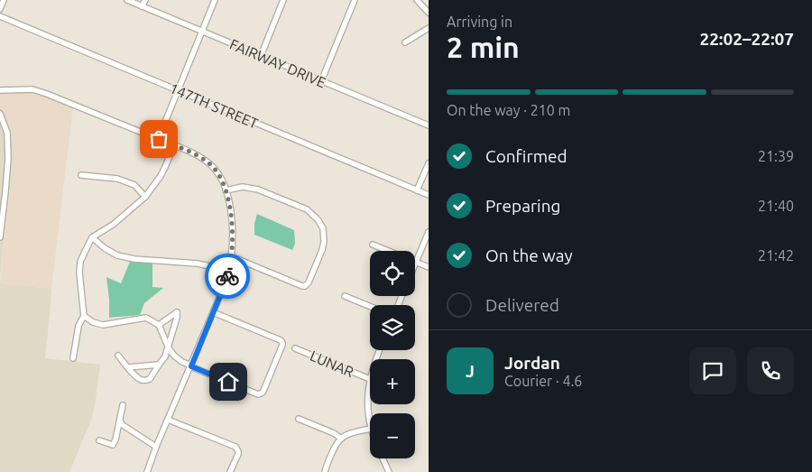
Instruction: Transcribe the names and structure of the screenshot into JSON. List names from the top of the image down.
{
  "streets": {
    "street": ["FAIRWAY DRIVE", "147TH STREET", "LUNAR"]
  },
  "page": {
    "heading": ["2 min", "Arriving in", "22:02–22:07"],
    "panel": ["Jordan", "Courier · 4.6"],
    "bar": "On the way · 210 m",
    "list": [
      ["Confirmed", "21:39"],
      ["Preparing", "21:40"],
      ["On the way", "21:42"],
      "Delivered"
    ],
    "map_buttons": ["+", "−"],
    "round": "J"
  }
}
